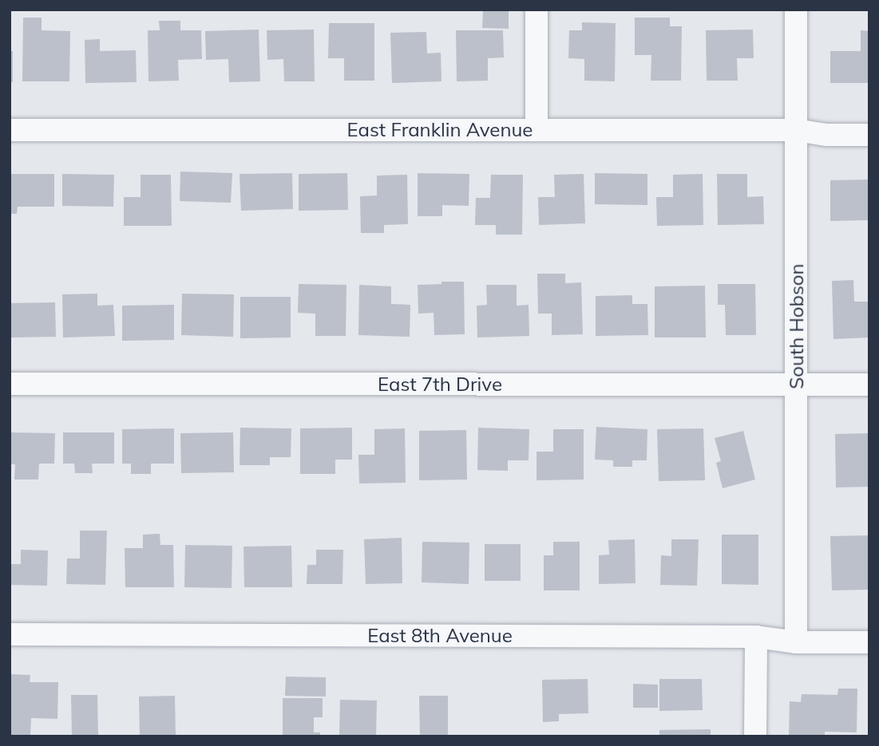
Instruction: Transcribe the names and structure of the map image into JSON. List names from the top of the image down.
{
  "streets": {
    "street": [
      "East Franklin Avenue",
      "South Hobson",
      "East 7th Drive",
      "East 8th Avenue"
    ]
  },
  "crossings": [
    ["East Franklin Avenue", "South Hobson"],
    ["South Hobson", "East 7th Drive"],
    ["South Hobson", "East 8th Avenue"]
  ]
}
